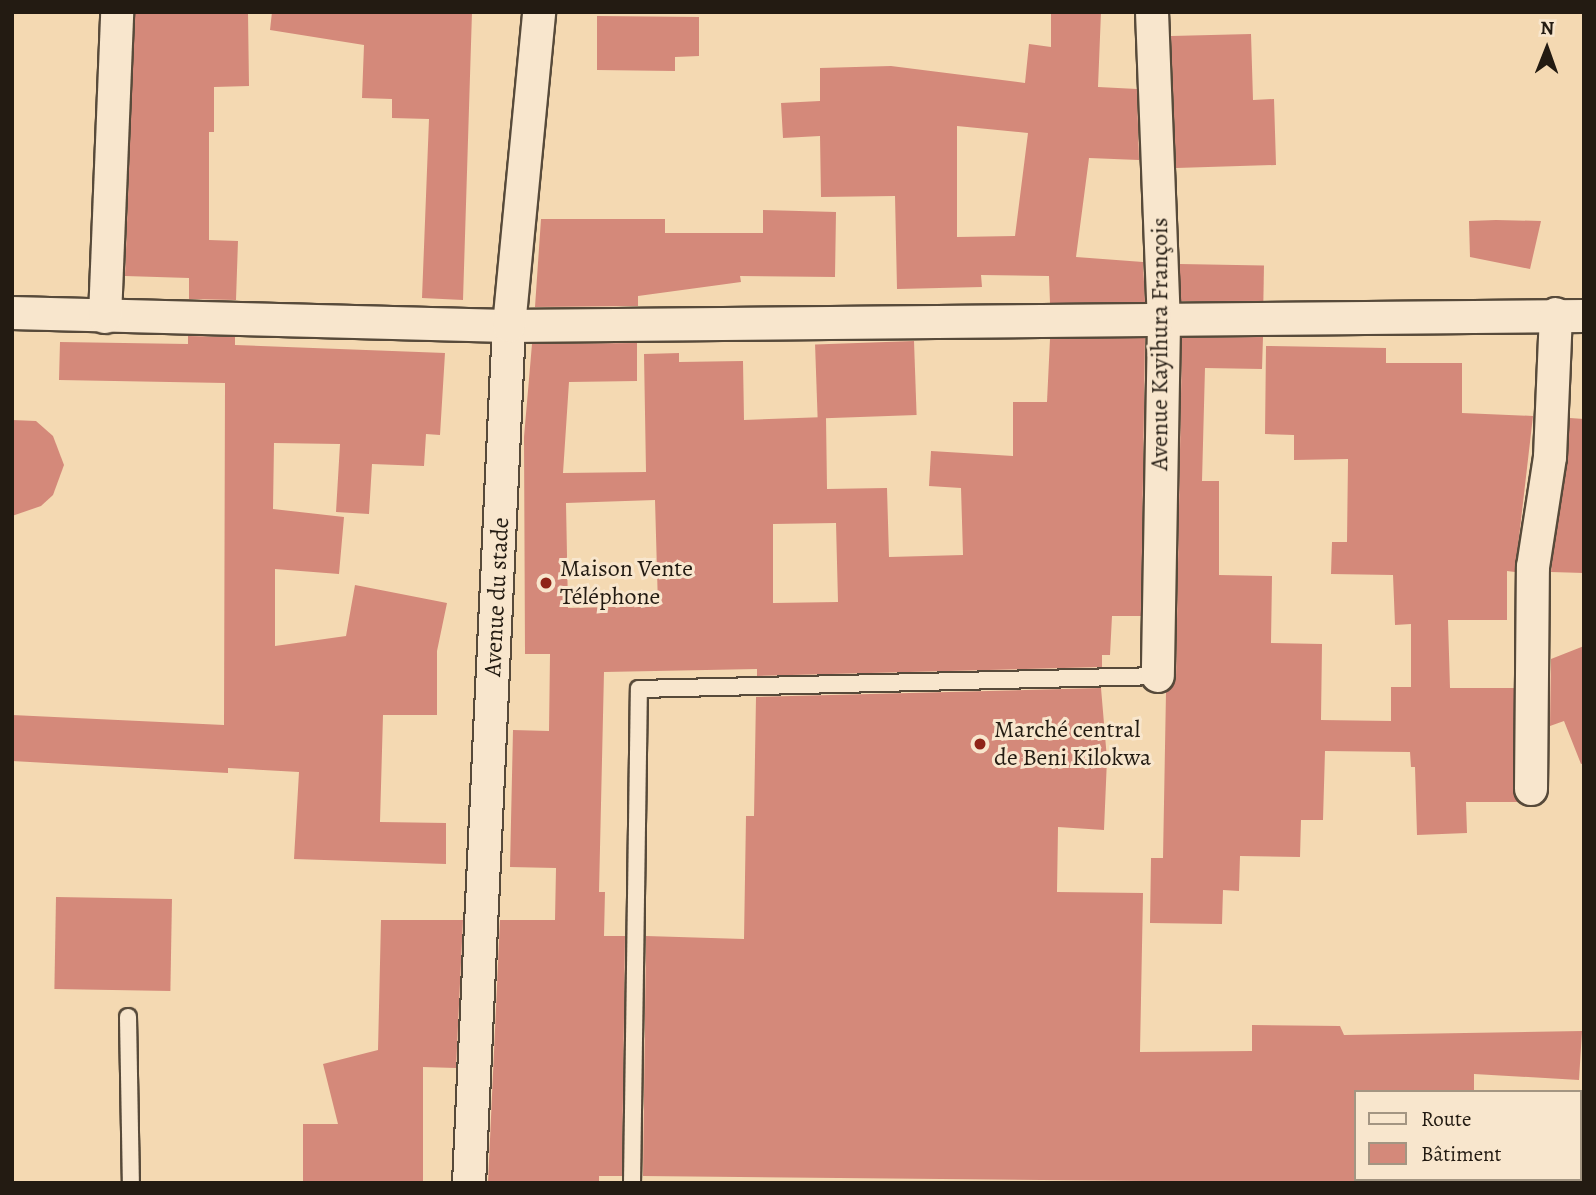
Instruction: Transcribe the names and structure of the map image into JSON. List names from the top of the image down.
{
  "streets": {
    "street": ["Avenue Kayihura François", "Avenue du stade"]
  },
  "places": ["Maison Vente Téléphone", "Marché central de Beni Kilokwa"],
  "legend": ["Route", "Bâtiment"],
  "north": "top"
}
